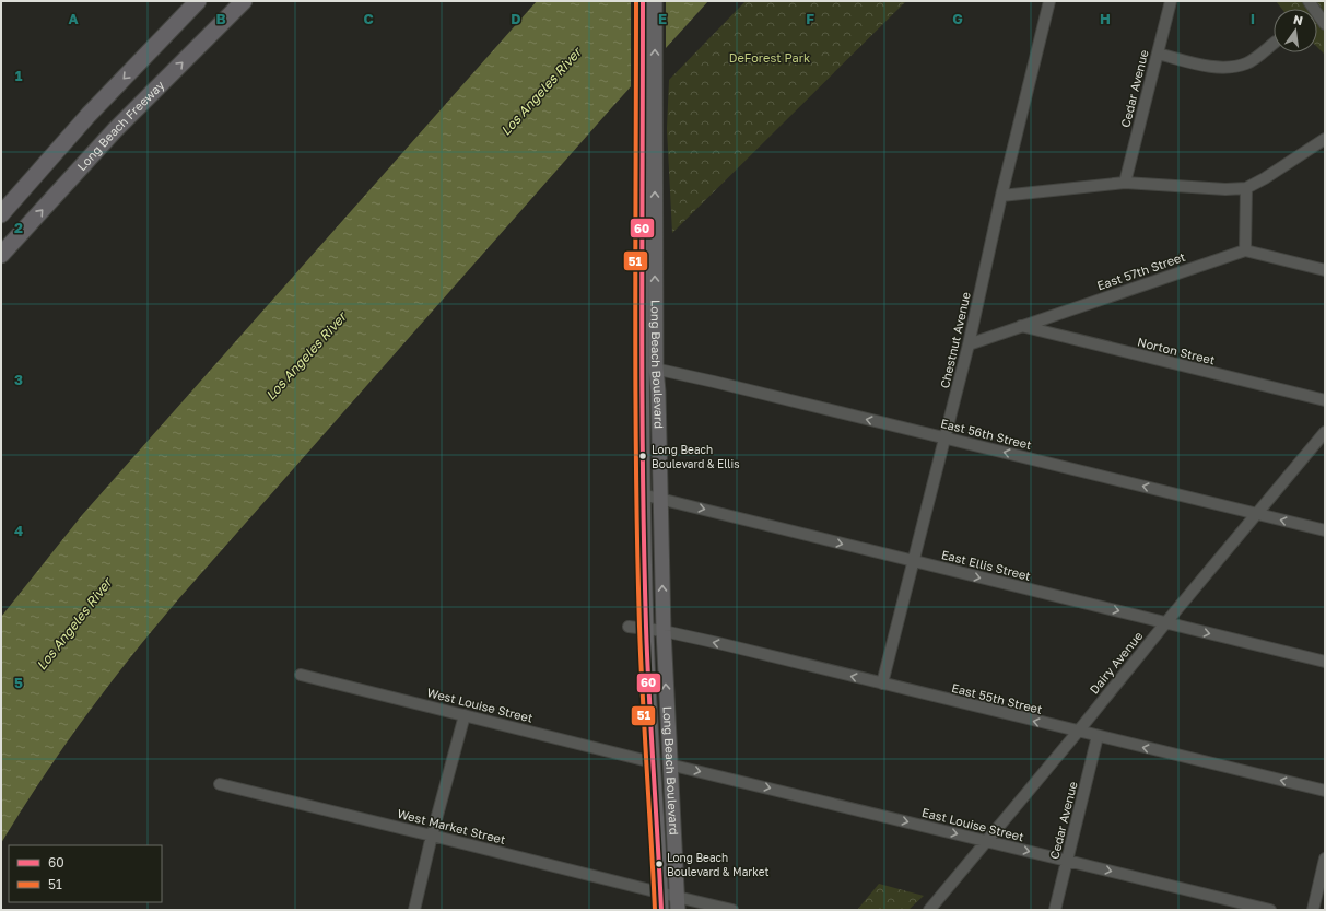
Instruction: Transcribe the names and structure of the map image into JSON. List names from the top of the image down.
{
  "streets": {
    "highway": ["Long Beach Freeway"],
    "main road": ["Long Beach Boulevard"],
    "street": [
      "Cedar Avenue",
      "East 57th Street",
      "Chestnut Avenue",
      "Norton Street",
      "East 56th Street",
      "East Ellis Street",
      "Dairy Avenue",
      "East 55th Street",
      "West Louise Street",
      "East Louise Street",
      "West Market Street"
    ]
  },
  "crossings": [
    ["Cedar Avenue", "East 55th Street"],
    ["Cedar Avenue", "East Louise Street"],
    ["East 57th Street", "Chestnut Avenue"],
    ["East 57th Street", "Norton Street"],
    ["Chestnut Avenue", "East 56th Street"],
    ["Chestnut Avenue", "East Ellis Street"],
    ["Chestnut Avenue", "East 55th Street"],
    ["Long Beach Boulevard", "East 56th Street"],
    ["Long Beach Boulevard", "East Ellis Street"],
    ["Long Beach Boulevard", "East 55th Street"],
    ["Long Beach Boulevard", "West Louise Street"],
    ["Long Beach Boulevard", "East Louise Street"],
    ["Long Beach Boulevard", "West Market Street"],
    ["East 56th Street", "Dairy Avenue"],
    ["East Ellis Street", "Dairy Avenue"],
    ["Dairy Avenue", "East 55th Street"],
    ["Dairy Avenue", "East Louise Street"]
  ],
  "one_way": [
    "East 56th Street",
    "East Ellis Street",
    "East 55th Street",
    "East Louise Street"
  ],
  "water": ["Los Angeles River"],
  "parks": ["DeForest Park"],
  "places": ["Long Beach Boulevard & Ellis", "Long Beach Boulevard & Market"],
  "lines": ["transit line 60", "transit line 51"],
  "legend": ["60", "51"],
  "north": "top",
  "grid": {
    "columns": [
      "A",
      "B",
      "C",
      "D",
      "E",
      "F",
      "G",
      "H",
      "I"
    ],
    "rows": [
      "1",
      "2",
      "3",
      "4",
      "5"
    ]
  }
}
